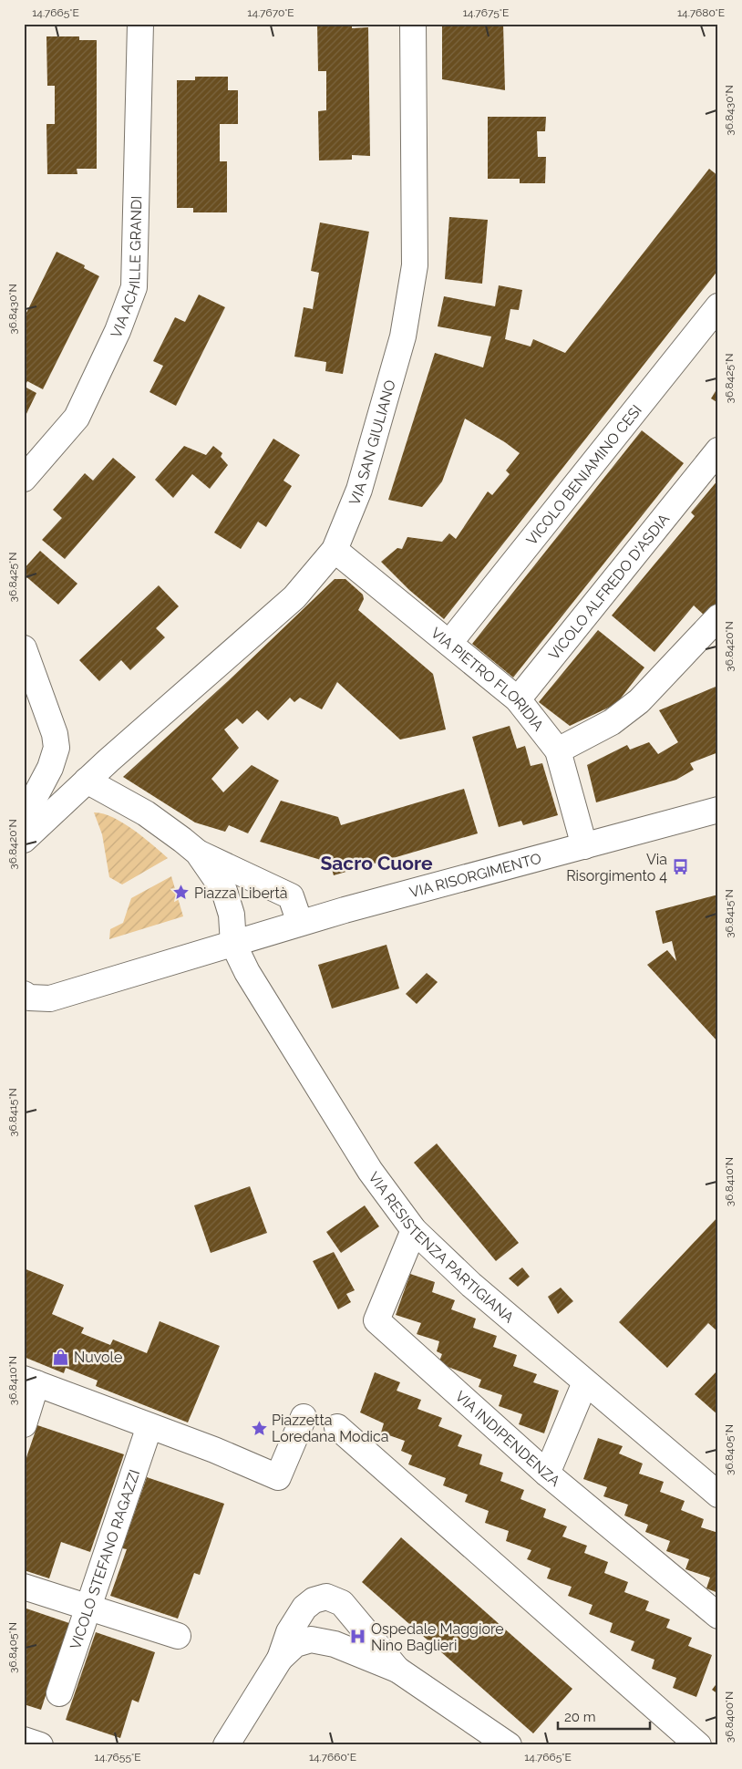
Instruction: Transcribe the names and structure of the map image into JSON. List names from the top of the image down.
{
  "streets": {
    "street": [
      "VIA ACHILLE GRANDI",
      "VIA SAN GIULIANO",
      "VICOLO BENIAMINO CESI",
      "VICOLO ALFREDO D'ASDIA",
      "VIA PIETRO FLORIDIA",
      "VIA RISORGIMENTO",
      "VIA RESISTENZA PARTIGIANA",
      "VIA INDIPENDENZA",
      "VICOLO STEFANO RAGAZZI"
    ]
  },
  "crossings": [
    ["VIA SAN GIULIANO", "VIA PIETRO FLORIDIA"],
    ["VICOLO BENIAMINO CESI", "VIA PIETRO FLORIDIA"],
    ["VICOLO ALFREDO D'ASDIA", "VIA PIETRO FLORIDIA"],
    ["VIA PIETRO FLORIDIA", "VIA RISORGIMENTO"],
    ["VIA RISORGIMENTO", "VIA RESISTENZA PARTIGIANA"],
    ["VIA RESISTENZA PARTIGIANA", "VIA INDIPENDENZA"]
  ],
  "districts": ["Sacro Cuore"],
  "places": {
    "bus stop": ["Via Risorgimento 4"],
    "place": ["Piazza Libertà", "Piazzetta Loredana Modica"],
    "shop": ["Nuvole"],
    "hospital": ["Ospedale Maggiore Nino Baglieri"]
  },
  "scale_bar": "20 m",
  "coordinates": [
    "14.7665°E",
    "14.7670°E",
    "14.7675°E",
    "14.7680°E",
    "36.8430°N",
    "36.8425°N",
    "36.8420°N",
    "36.8415°N",
    "36.8410°N",
    "36.8405°N",
    "36.8400°N",
    "14.7655°E",
    "14.7660°E"
  ]
}
